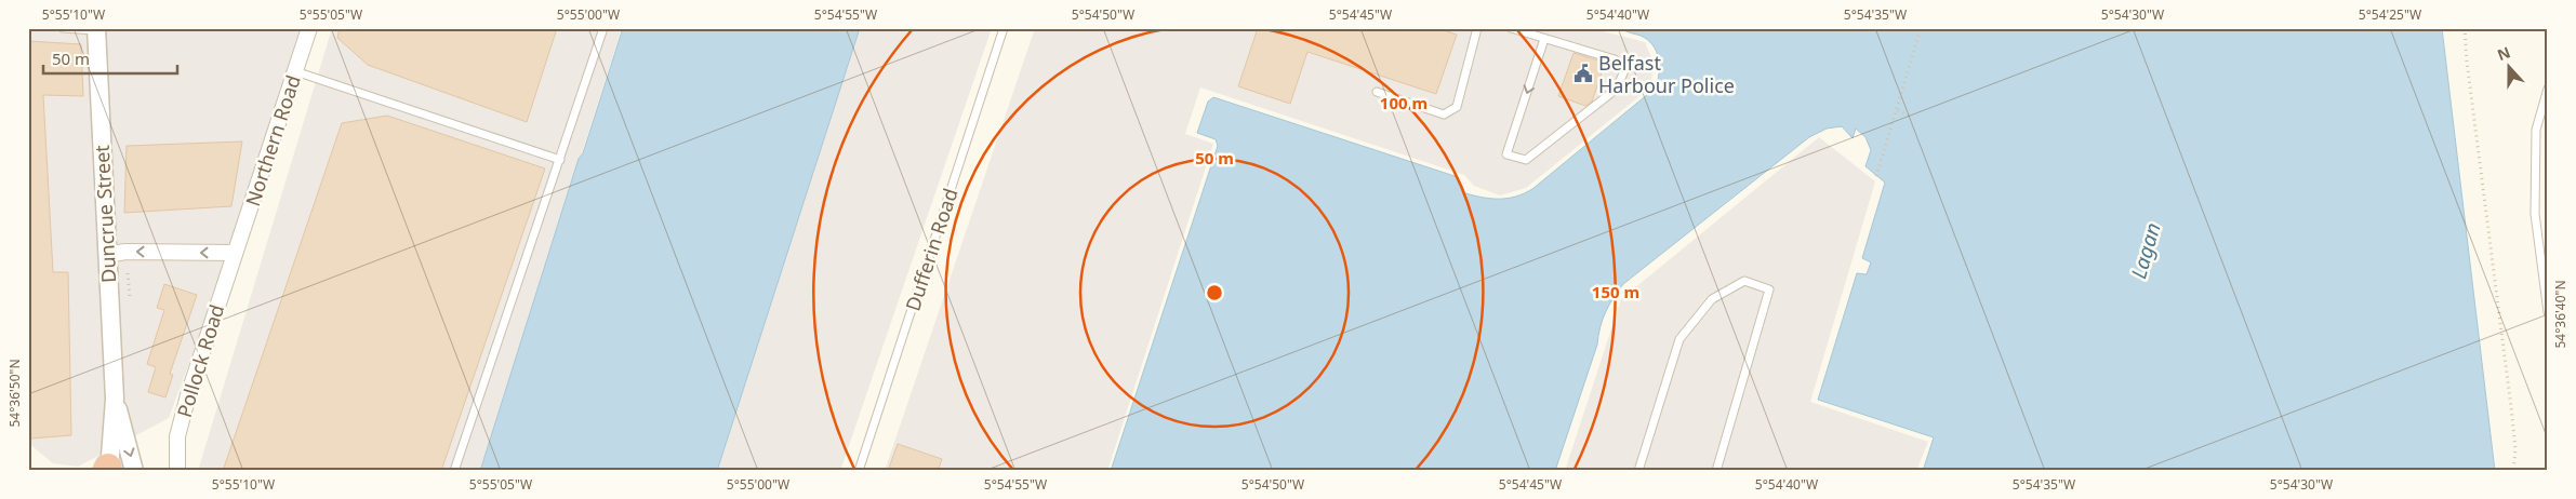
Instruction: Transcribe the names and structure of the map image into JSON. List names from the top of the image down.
{
  "streets": {
    "street": ["Northern Road", "Duncrue Street", "Pollock Road"],
    "lane": ["Dufferin Road"]
  },
  "crossings": [
    ["Northern Road", "Pollock Road"]
  ],
  "water": ["Lagan"],
  "places": {
    "public building": ["Belfast Harbour Police"]
  },
  "scale_bar": "50 m",
  "north": "top",
  "coordinates": [
    "5°55'10\"W",
    "5°55'05\"W",
    "5°55'00\"W",
    "5°54'55\"W",
    "5°54'50\"W",
    "5°54'45\"W",
    "5°54'40\"W",
    "5°54'35\"W",
    "5°54'30\"W",
    "5°54'25\"W",
    "54°36'40\"N",
    "54°36'50\"N"
  ],
  "rings": ["100 m", "50 m", "150 m"]
}
